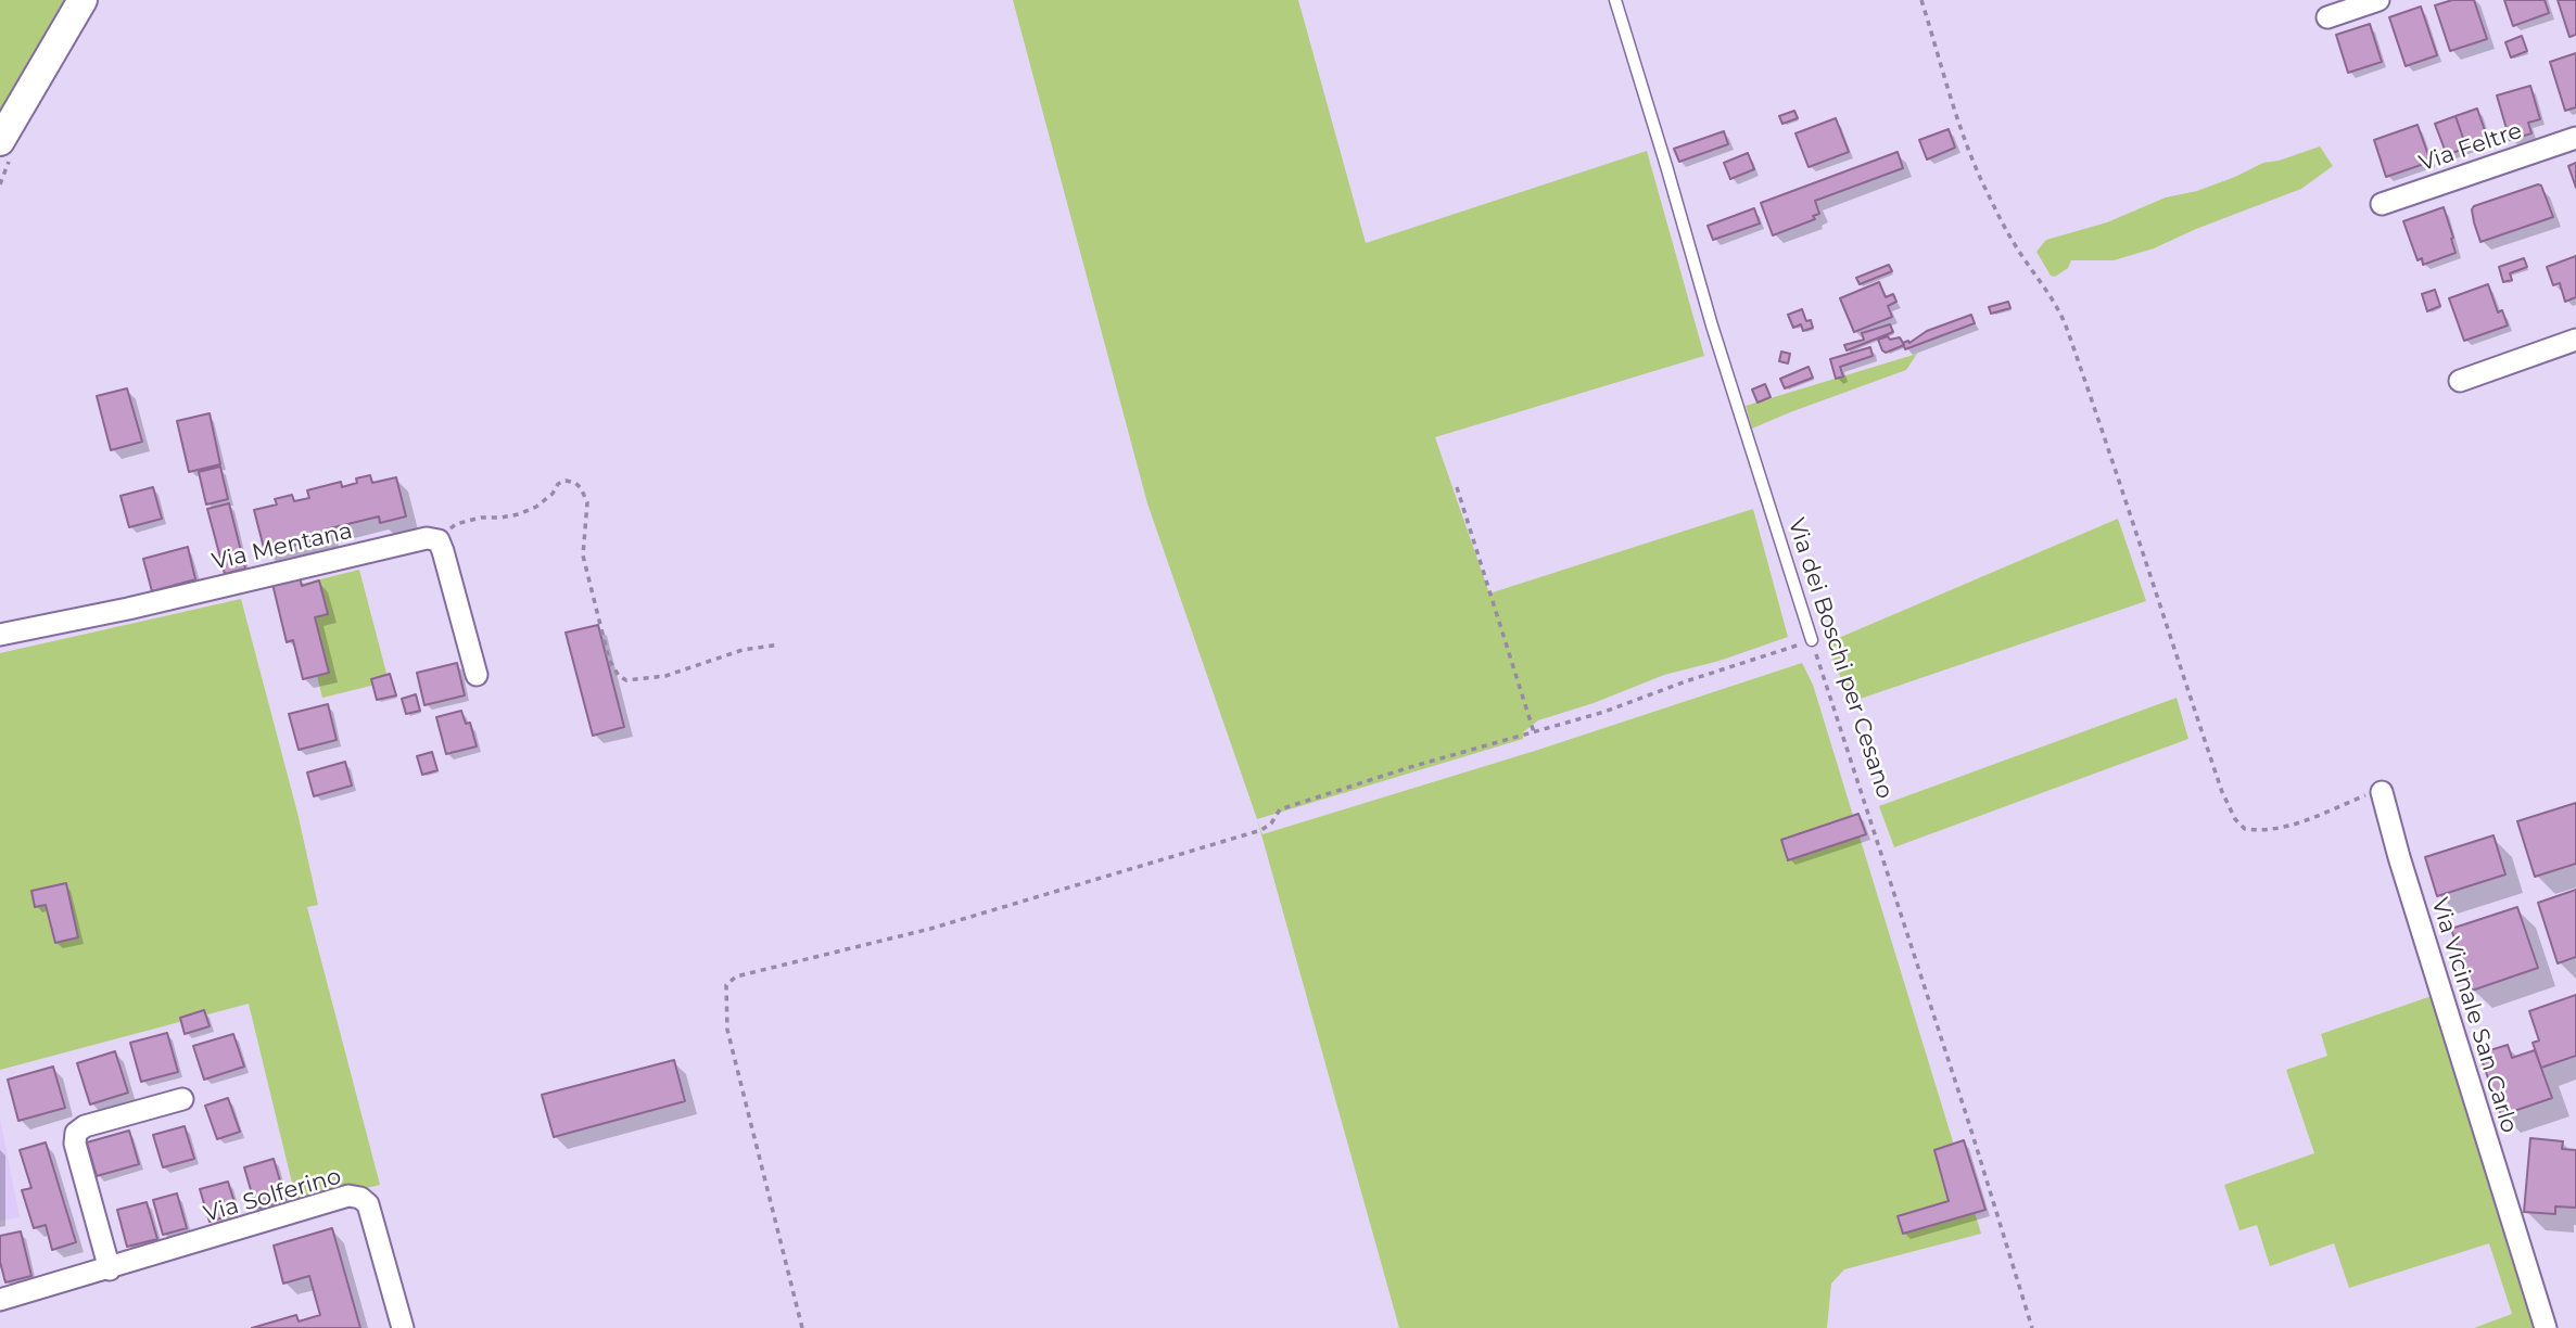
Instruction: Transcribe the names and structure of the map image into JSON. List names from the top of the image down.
{
  "streets": {
    "street": [
      "Via Feltre",
      "Via Mentana",
      "Via Vicinale San Carlo",
      "Via Solferino"
    ],
    "lane": ["Via dei Boschi per Cesano"]
  }
}
